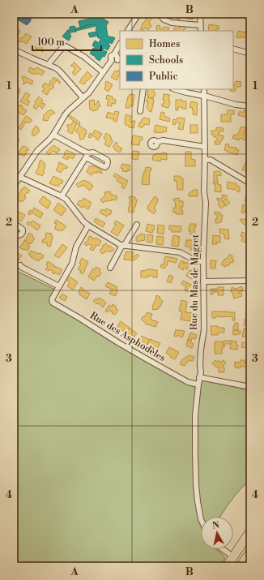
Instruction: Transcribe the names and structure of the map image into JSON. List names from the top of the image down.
{
  "streets": {
    "street": ["Rue du Mas de Magret", "Rue des Asphodèles"]
  },
  "crossings": [
    ["Rue du Mas de Magret", "Rue des Asphodèles"]
  ],
  "legend": ["Homes", "Schools", "Public"],
  "scale_bar": "100 m",
  "north": "top",
  "grid": {
    "columns": ["A", "B"],
    "rows": [
      "1",
      "2",
      "3",
      "4"
    ]
  }
}
